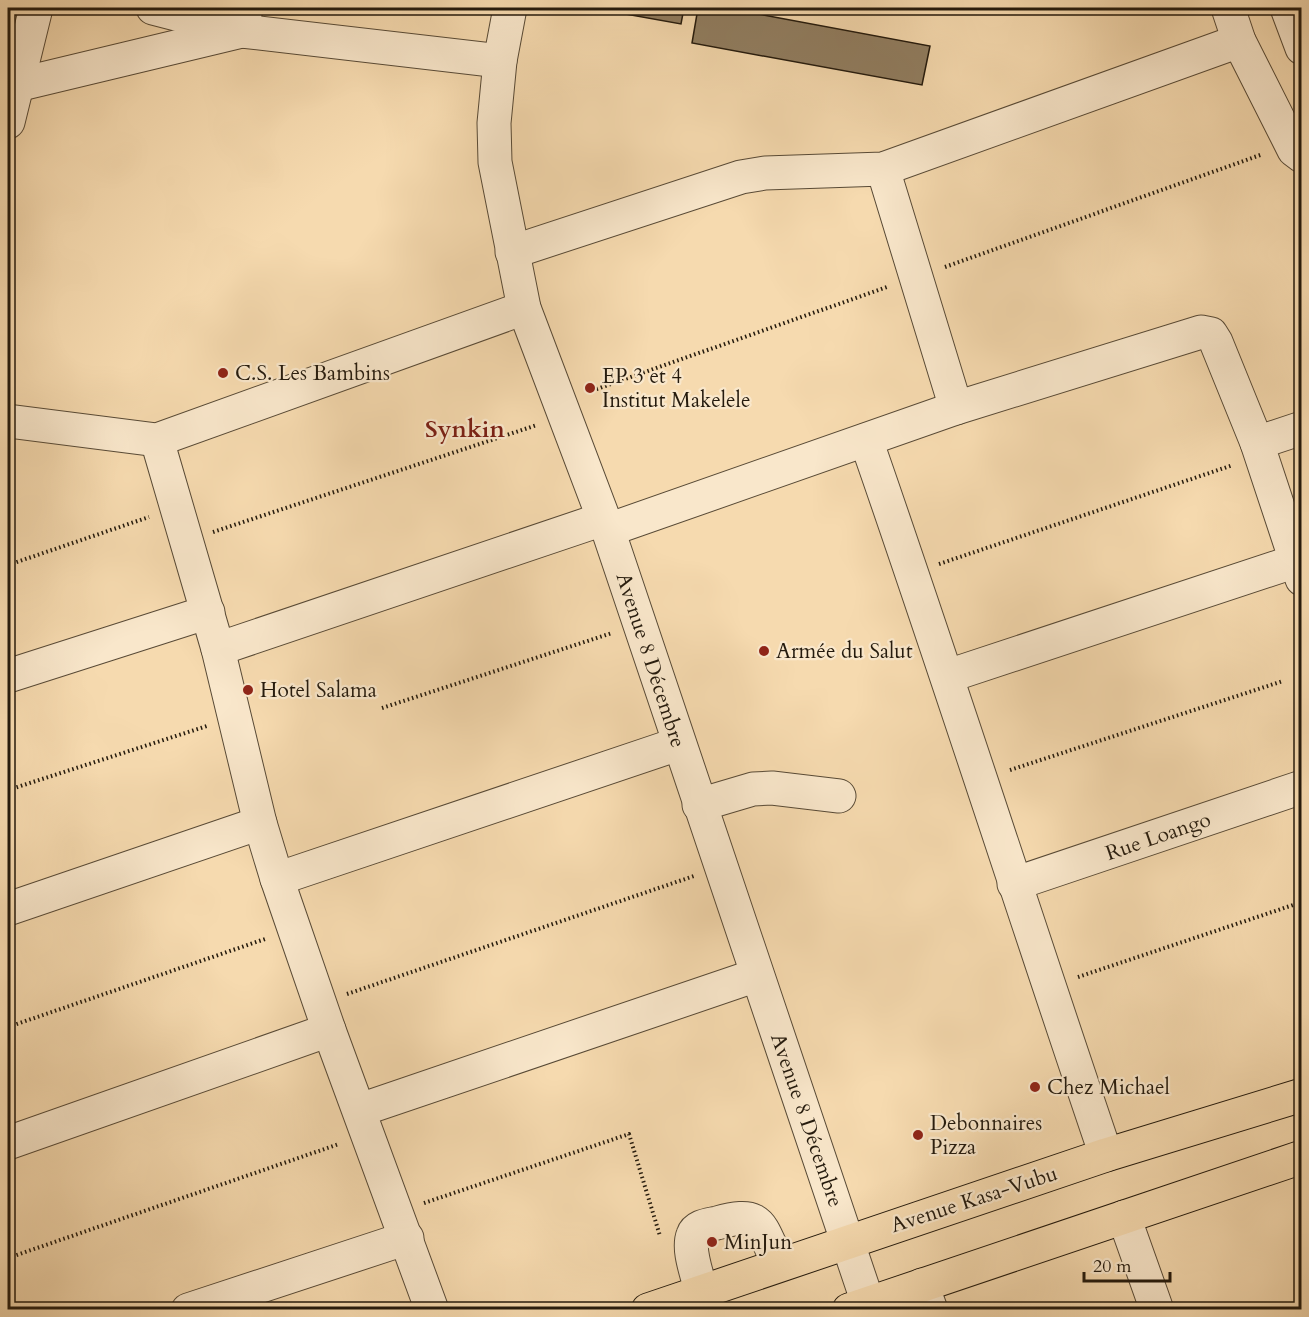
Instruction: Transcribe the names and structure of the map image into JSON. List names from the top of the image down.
{
  "streets": {
    "main road": ["Avenue Kasa-Vubu"],
    "street": ["Avenue 8 Décembre", "Rue Loango"]
  },
  "crossings": [
    ["Avenue 8 Décembre", "Avenue Kasa-Vubu"]
  ],
  "districts": ["Synkin"],
  "places": [
    "C.S. Les Bambins",
    "EP 3 et 4 Institut Makelele",
    "Armée du Salut",
    "Hotel Salama",
    "Chez Michael",
    "Debonnaires Pizza",
    "MinJun"
  ],
  "scale_bar": "20 m"
}
